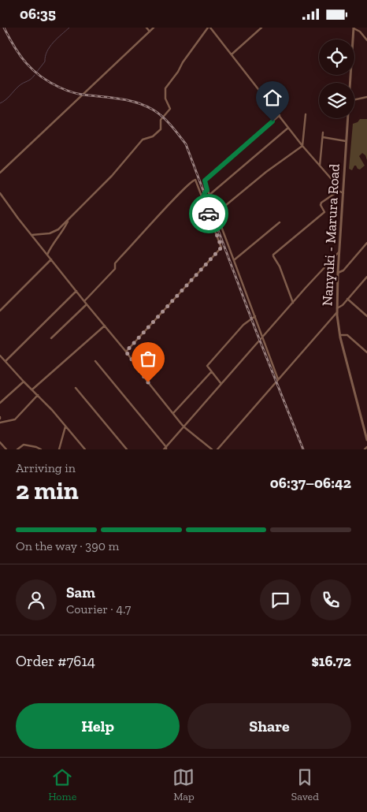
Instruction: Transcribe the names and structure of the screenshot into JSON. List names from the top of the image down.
{
  "streets": {
    "street": ["Nanyuki - Marura Road"]
  },
  "page": {
    "status": "06:35",
    "heading": ["2 min", "Arriving in", "06:37–06:42"],
    "panel": [
      "Sam",
      "Courier · 4.7",
      "Order #7614",
      "$16.72"
    ],
    "bar": "On the way · 390 m",
    "buttons": ["Help", "Share"],
    "tabs": ["Home", "Map", "Saved"]
  }
}
